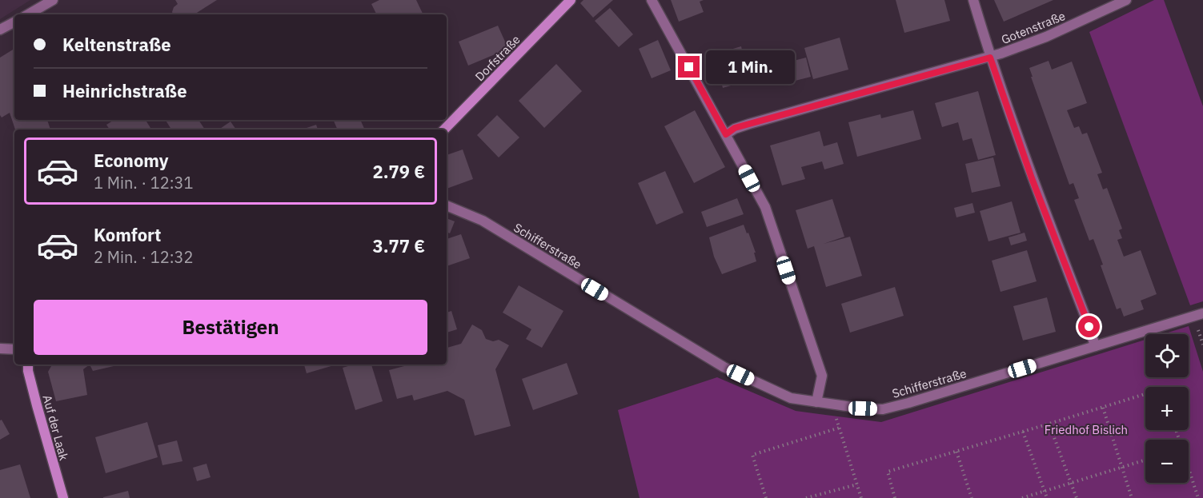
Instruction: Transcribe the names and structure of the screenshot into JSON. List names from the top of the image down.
{
  "streets": {
    "main road": ["Dorfstraße", "Auf der Laak"],
    "street": ["Gotenstraße", "Schifferstraße"]
  },
  "parks": ["Friedhof Bislich"],
  "page": {
    "banner": ["Keltenstraße", "Heinrichstraße"],
    "bubble": "1 Min.",
    "list": [
      {
        "name": "Economy",
        "note": "1 Min. · 12:31",
        "value": "2.79 €"
      },
      {
        "name": "Komfort",
        "note": "2 Min. · 12:32",
        "value": "3.77 €"
      }
    ],
    "buttons": "Bestätigen",
    "map_buttons": ["+", "−"]
  }
}
